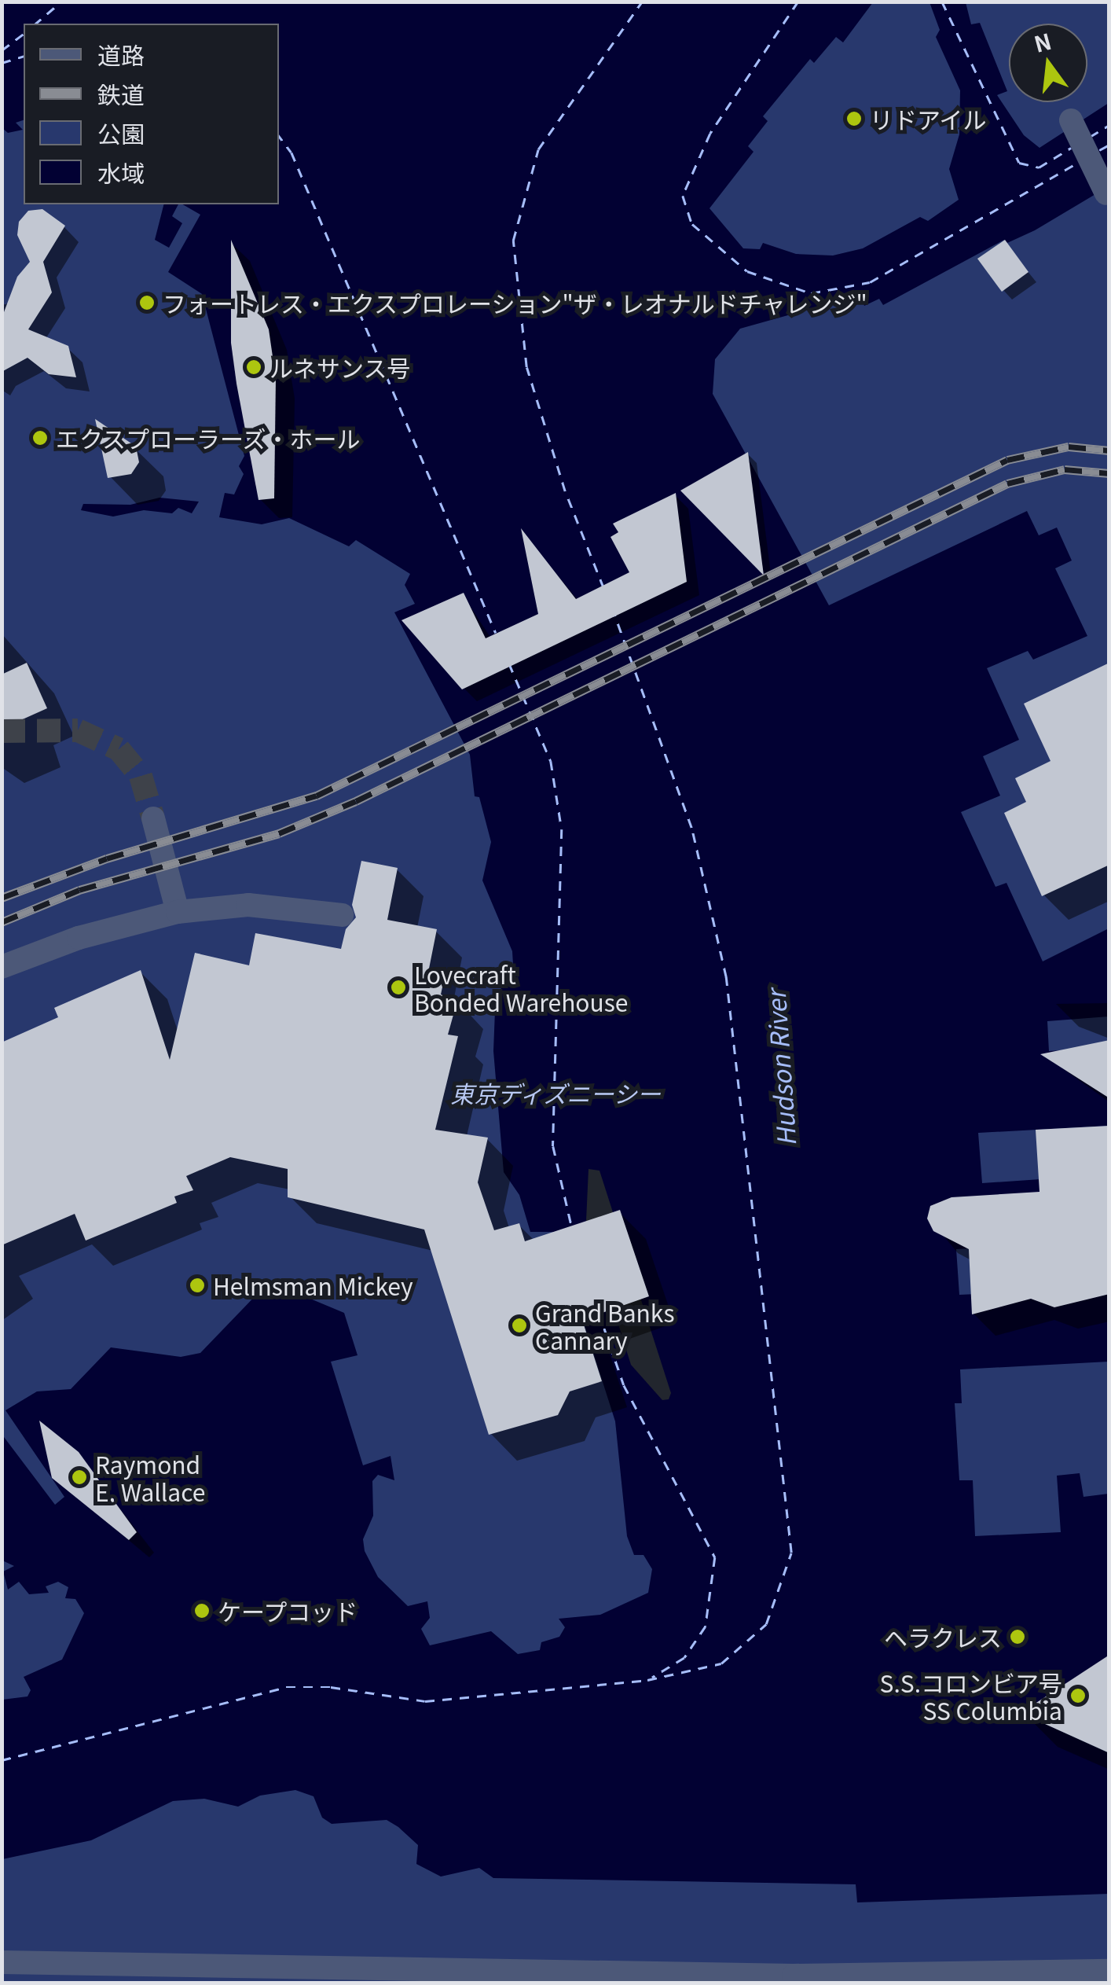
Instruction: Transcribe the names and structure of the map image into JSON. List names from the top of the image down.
{
  "water": ["Hudson River"],
  "parks": ["東京ディズニーシー"],
  "places": [
    "リドアイル",
    "フォートレス・エクスプロレーション\"ザ・レオナルドチャレンジ\"",
    "ルネサンス号",
    "エクスプローラーズ・ホール",
    "Lovecraft Bonded Warehouse",
    "Helmsman Mickey",
    "Grand Banks Cannary",
    "Raymond E. Wallace",
    "ケープコッド",
    "ヘラクレス",
    "S.S.コロンビア号 SS Columbia"
  ],
  "legend": [
    "道路",
    "鉄道",
    "公園",
    "水域"
  ],
  "north": "top"
}
